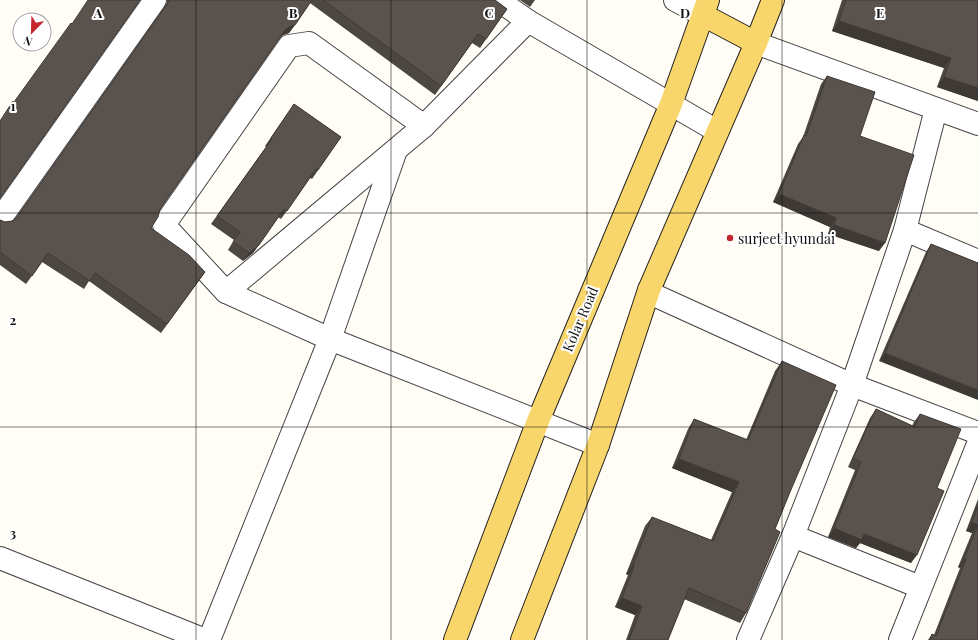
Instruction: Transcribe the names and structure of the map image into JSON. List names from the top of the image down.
{
  "streets": {
    "main road": ["Kolar Road"]
  },
  "places": ["surjeet hyundai"],
  "north": "bottom left",
  "grid": {
    "columns": [
      "A",
      "B",
      "C",
      "D",
      "E"
    ],
    "rows": ["1", "2", "3"]
  }
}
